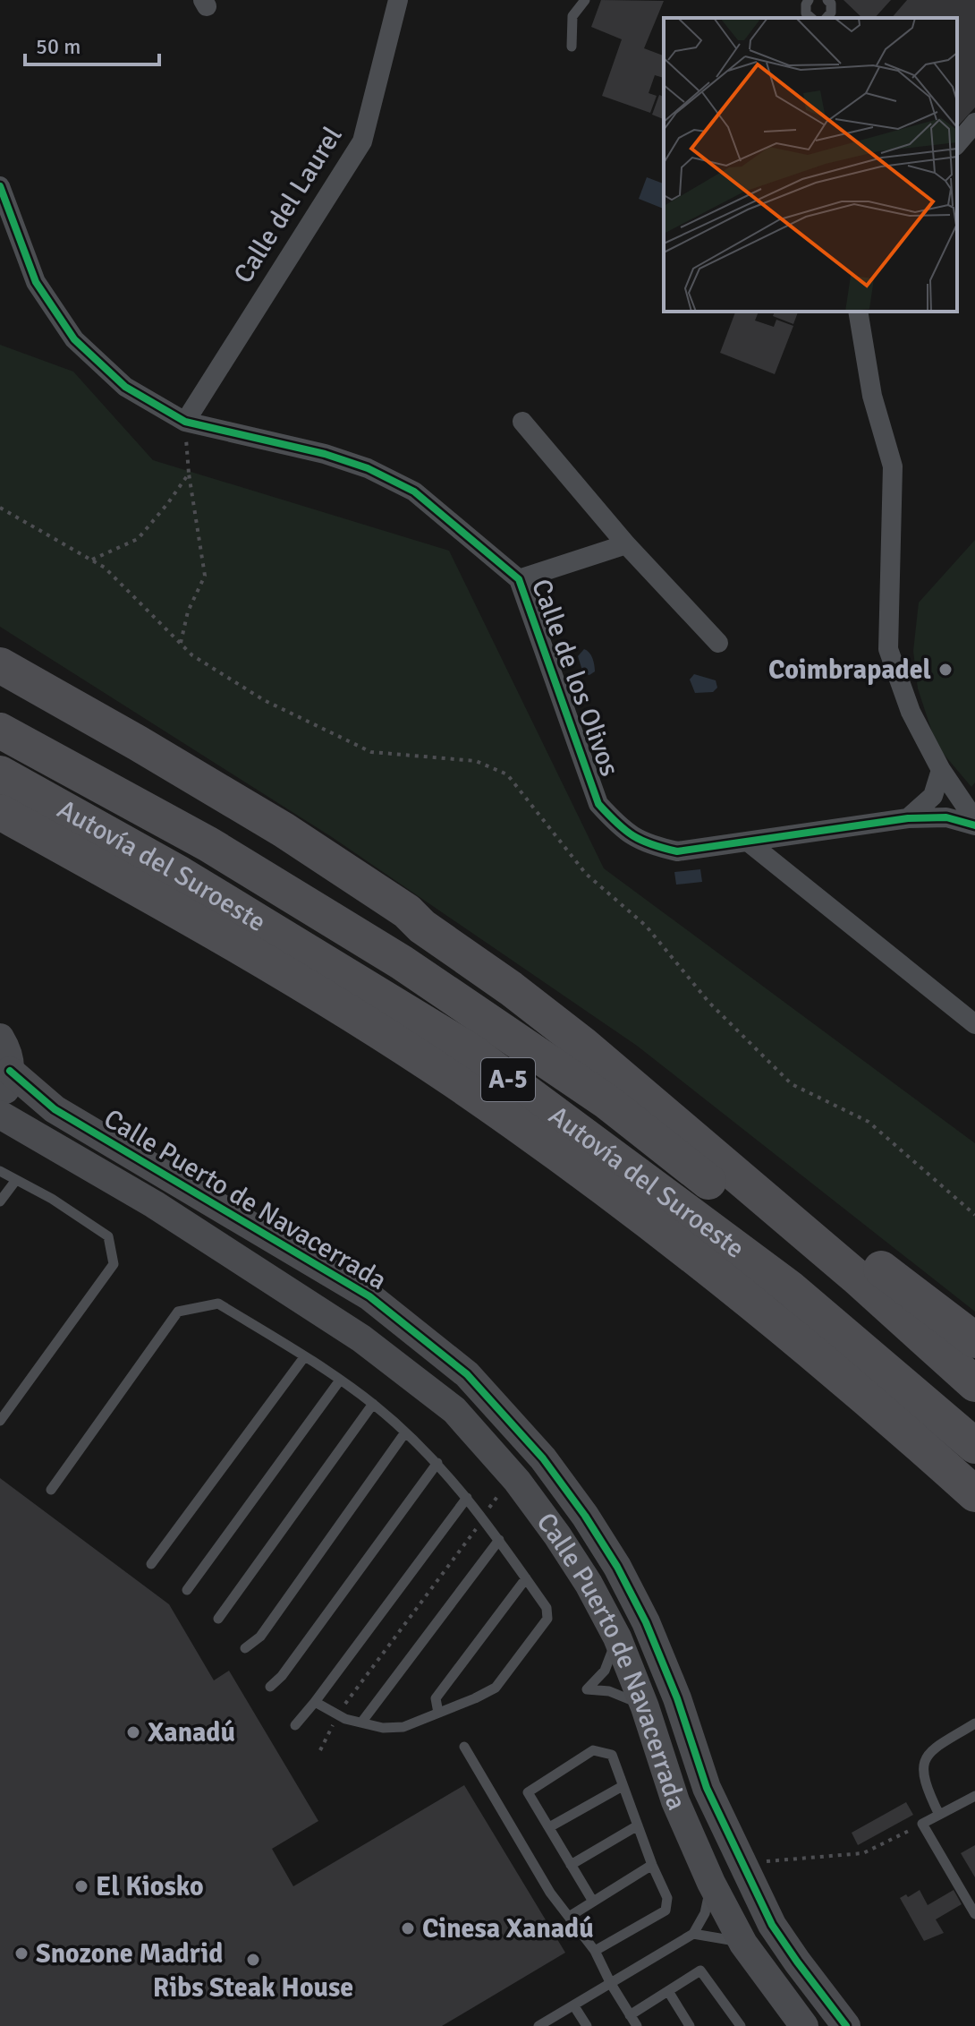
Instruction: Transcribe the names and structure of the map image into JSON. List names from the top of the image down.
{
  "streets": {
    "highway": ["Autovía del Suroeste", "A-5"],
    "street": ["Calle del Laurel", "Calle de los Olivos", "Calle Puerto de Navacerrada"]
  },
  "crossings": [
    ["Calle del Laurel", "Calle de los Olivos"]
  ],
  "places": [
    "Coimbrapadel",
    "Xanadú",
    "El Kiosko",
    "Cinesa Xanadú",
    "Snozone Madrid",
    "Ribs Steak House"
  ],
  "scale_bar": "50 m"
}
